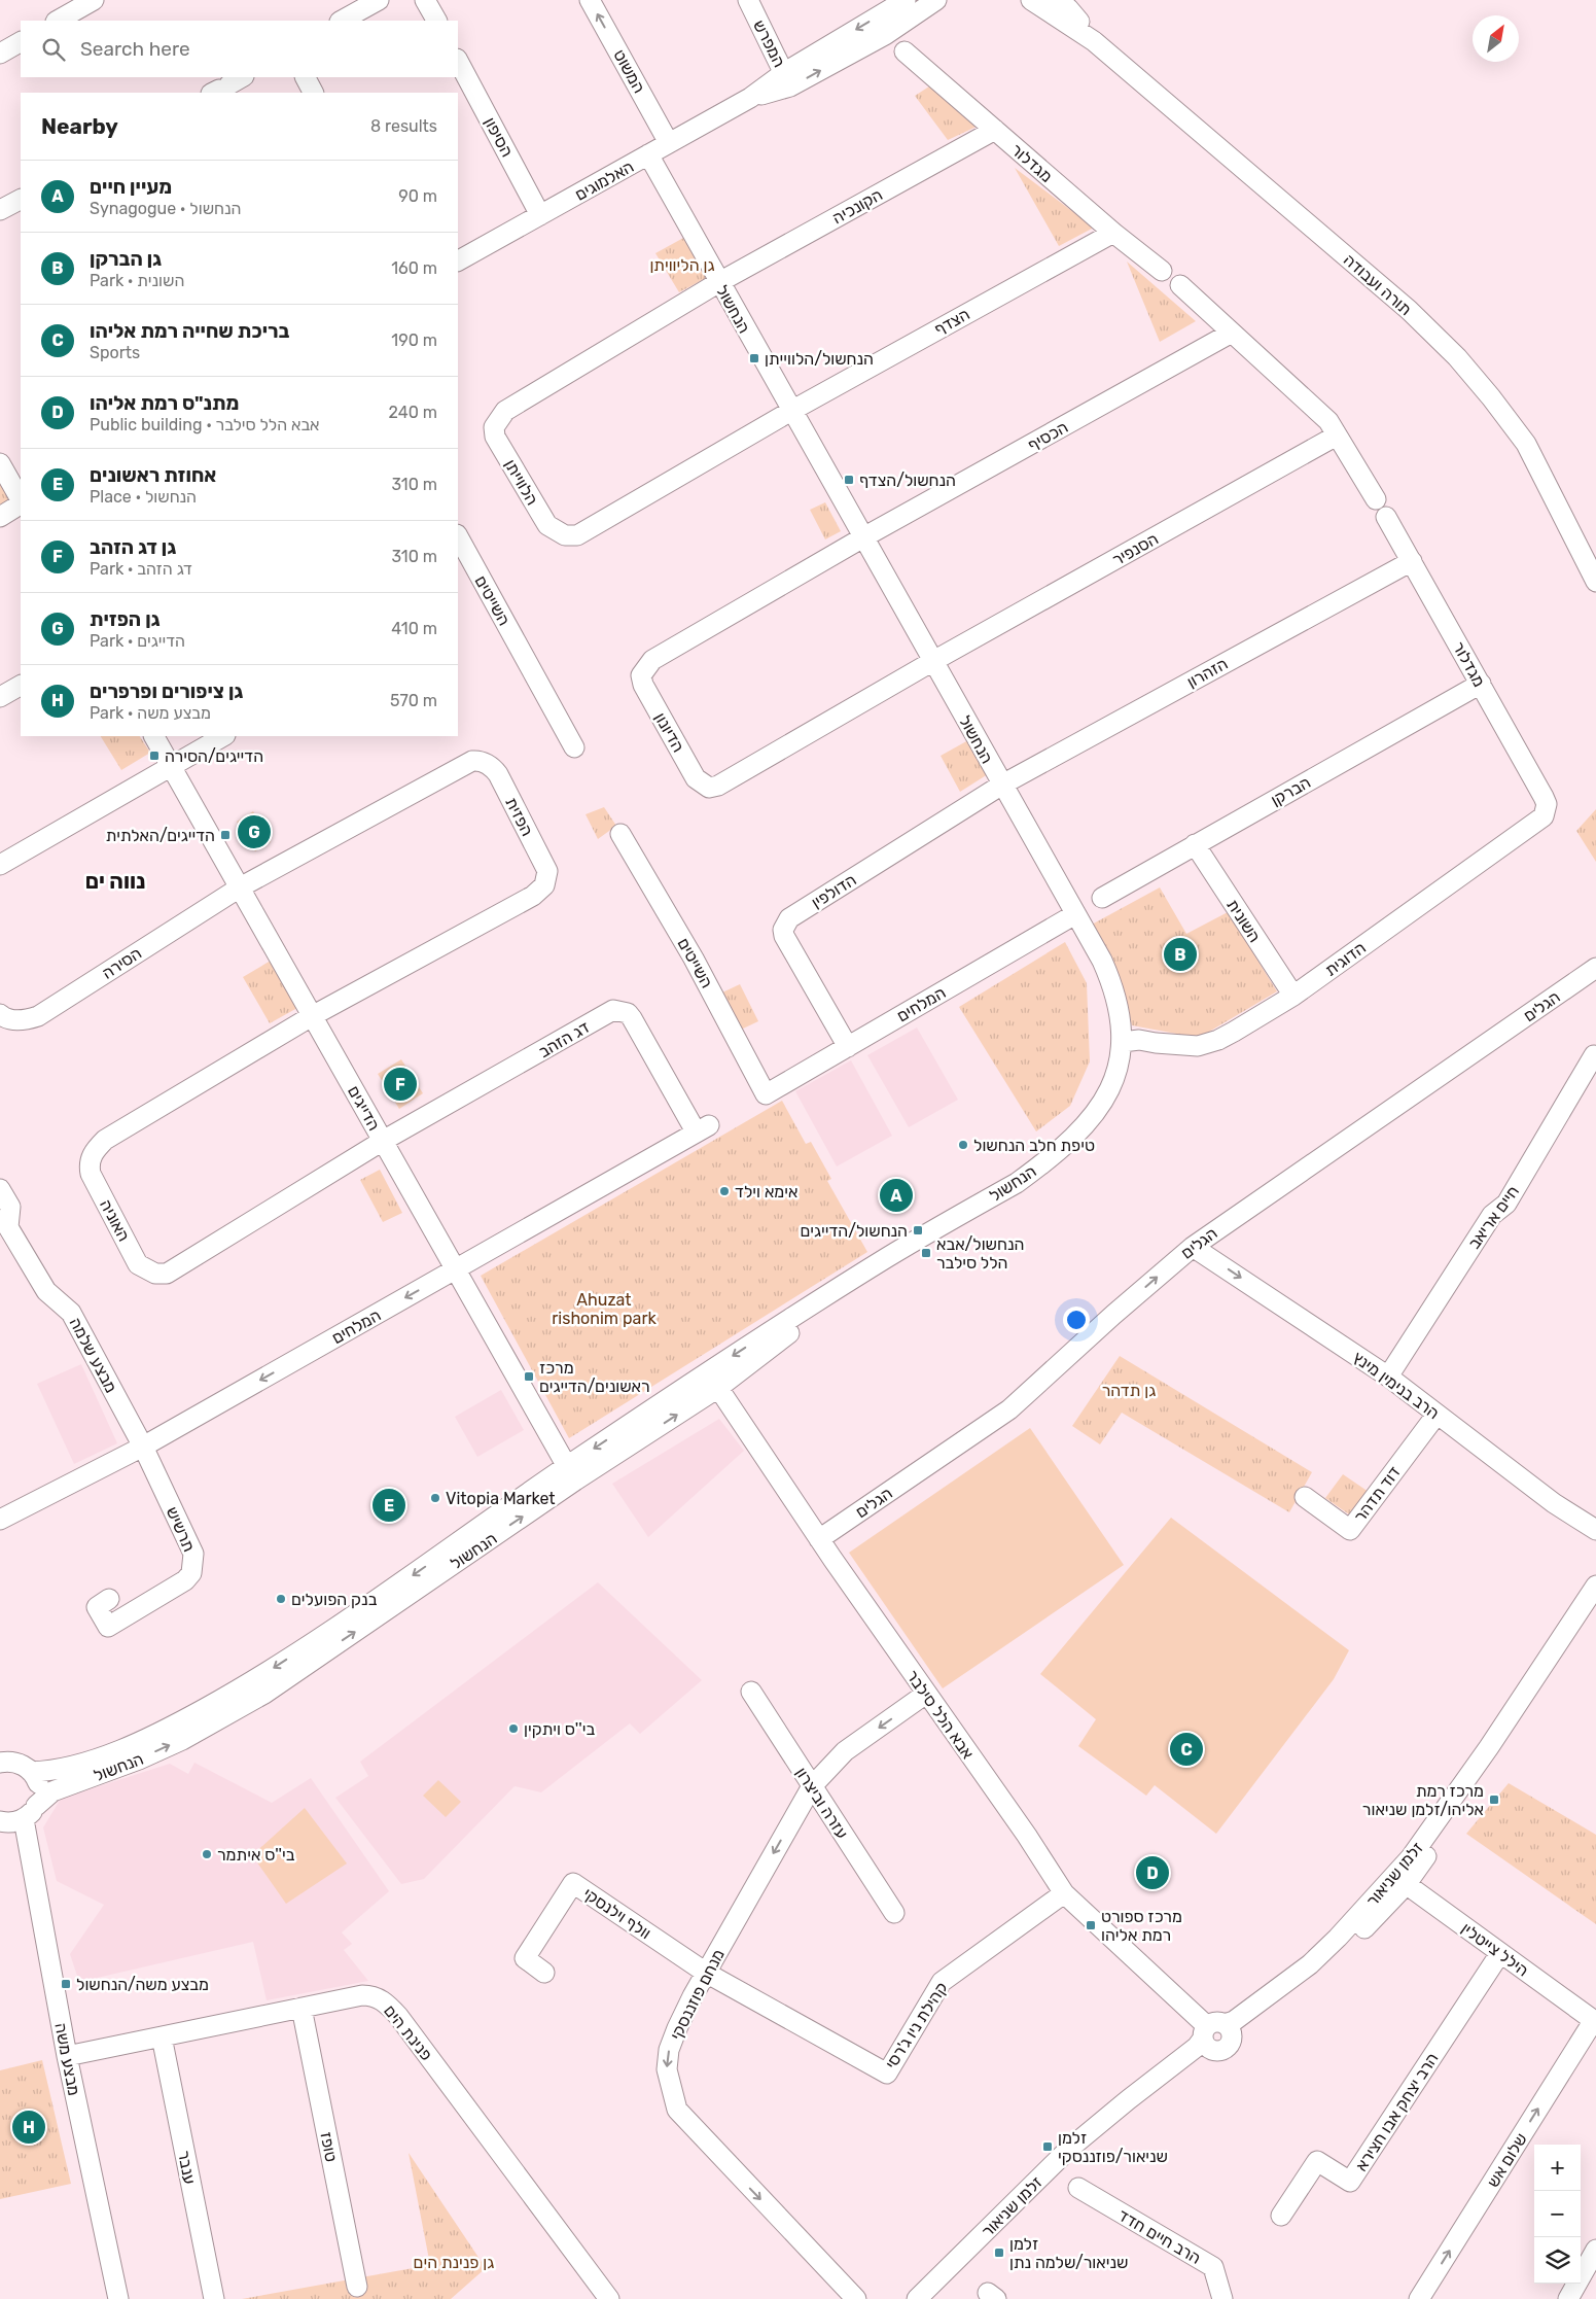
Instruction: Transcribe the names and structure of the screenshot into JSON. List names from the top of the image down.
{
  "streets": {
    "street": [
      "המפרש",
      "המשוט",
      "הסיפון",
      "מגדלור",
      "האלמוגים",
      "הקונכיה",
      "תורה ועבודה",
      "הנחשול",
      "הצדף",
      "הכסיף",
      "הלווייתן",
      "הסנפיר",
      "השייטים",
      "הזהרון",
      "הדיונון",
      "הברקן",
      "הפזית",
      "הדולפין",
      "השונית",
      "הדוגית",
      "הסירה",
      "המלחים",
      "הגלים",
      "דג הזהב",
      "הדייגים",
      "חיים אריאב",
      "האוניה",
      "מבצע שלמה",
      "הרב בנימין מינץ",
      "דוד תדהר",
      "תרשיש",
      "אבא הלל סילבר",
      "עזרה וביצרון",
      "זלמן שניאור",
      "וולף וילנסקי",
      "הילל צייטלין",
      "מנחם פוזננסקי",
      "קהילת ניו ג'רסי",
      "פנינת הים",
      "מבצע משה",
      "הרב יצחק אבו חצירא",
      "טופז",
      "שלום אש",
      "ענבר",
      "הרב חיים חדד"
    ]
  },
  "crossings": [
    ["המפרש", "האלמוגים"],
    ["המשוט", "האלמוגים"],
    ["הסיפון", "האלמוגים"],
    ["מגדלור", "הקונכיה"],
    ["מגדלור", "הצדף"],
    ["מגדלור", "הזהרון"],
    ["מגדלור", "הברקן"],
    ["מגדלור", "הדוגית"],
    ["האלמוגים", "הנחשול"],
    ["הקונכיה", "הנחשול"],
    ["הקונכיה", "הלווייתן"],
    ["הנחשול", "הצדף"],
    ["הנחשול", "הכסיף"],
    ["הנחשול", "הלווייתן"],
    ["הנחשול", "הסנפיר"],
    ["הנחשול", "הזהרון"],
    ["הנחשול", "הדיונון"],
    ["הנחשול", "הדולפין"],
    ["הנחשול", "הדוגית"],
    ["הנחשול", "המלחים"],
    ["הנחשול", "הדייגים"],
    ["הנחשול", "אבא הלל סילבר"],
    ["הנחשול", "מבצע משה"],
    ["הצדף", "הלווייתן"],
    ["הכסיף", "הדיונון"],
    ["הסנפיר", "הדיונון"],
    ["השייטים", "המלחים"],
    ["הזהרון", "הדולפין"],
    ["הברקן", "השונית"],
    ["הפזית", "הסירה"],
    ["הפזית", "הדייגים"],
    ["הפזית", "האוניה"],
    ["הדולפין", "המלחים"],
    ["השונית", "הדוגית"],
    ["הסירה", "הדייגים"],
    ["המלחים", "דג הזהב"],
    ["המלחים", "הדייגים"],
    ["המלחים", "מבצע שלמה"],
    ["המלחים", "תרשיש"],
    ["הגלים", "הרב בנימין מינץ"],
    ["הגלים", "אבא הלל סילבר"],
    ["דג הזהב", "הדייגים"],
    ["דג הזהב", "האוניה"],
    ["הדייגים", "האוניה"],
    ["חיים אריאב", "הרב בנימין מינץ"],
    ["מבצע שלמה", "תרשיש"],
    ["הרב בנימין מינץ", "דוד תדהר"],
    ["אבא הלל סילבר", "זלמן שניאור"],
    ["אבא הלל סילבר", "מנחם פוזננסקי"],
    ["אבא הלל סילבר", "קהילת ניו ג'רסי"],
    ["עזרה וביצרון", "מנחם פוזננסקי"],
    ["זלמן שניאור", "הילל צייטלין"],
    ["וולף וילנסקי", "מנחם פוזננסקי"],
    ["וולף וילנסקי", "קהילת ניו ג'רסי"],
    ["הילל צייטלין", "הרב יצחק אבו חצירא"],
    ["הילל צייטלין", "שלום אש"],
    ["מנחם פוזננסקי", "קהילת ניו ג'רסי"],
    ["פנינת הים", "מבצע משה"],
    ["פנינת הים", "טופז"],
    ["פנינת הים", "ענבר"]
  ],
  "one_way": [
    "המשוט",
    "הגלים",
    "הרב בנימין מינץ",
    "שלום אש"
  ],
  "districts": ["נווה ים"],
  "parks": [
    "גן הליוויתן",
    "Ahuzat rishonim park",
    "גן תדהר",
    "גן פנינת הים"
  ],
  "places": {
    "transit": [
      "הנחשול/הלווייתן",
      "הנחשול/הצדף",
      "הדייגים/הסירה",
      "הדייגים/האלתית",
      "הנחשול/הדייגים",
      "הנחשול/אבא הלל סילבר",
      "מרכז ראשונים/הדייגים",
      "מרכז רמת אליהו/זלמן שניאור",
      "מרכז ספורט רמת אליהו",
      "מבצע משה/הנחשול",
      "זלמן שניאור/פוזננסקי",
      "זלמן שניאור/שלמה נתן"
    ],
    "other": [
      "טיפת חלב הנחשול",
      "אימא וילד",
      "Vitopia Market",
      "בנק הפועלים",
      "בי''ס ויתקין",
      "בי''ס איתמר"
    ]
  },
  "north": "top right",
  "page": {
    "search": "Search here",
    "heading": ["Nearby", "8 results"],
    "list": [
      {
        "mark": "A",
        "name": "מעיין חיים",
        "note": "Synagogue · הנחשול",
        "value": "90 m"
      },
      {
        "mark": "B",
        "name": "גן הברקן",
        "note": "Park · השונית",
        "value": "160 m"
      },
      {
        "mark": "C",
        "name": "בריכת שחייה רמת אליהו",
        "note": "Sports",
        "value": "190 m"
      },
      {
        "mark": "D",
        "name": "מתנ\"ס רמת אליהו",
        "note": "Public building · אבא הלל סילבר",
        "value": "240 m"
      },
      {
        "mark": "E",
        "name": "אחוזת ראשונים",
        "note": "Place · הנחשול",
        "value": "310 m"
      },
      {
        "mark": "F",
        "name": "גן דג הזהב",
        "note": "Park · דג הזהב",
        "value": "310 m"
      },
      {
        "mark": "G",
        "name": "גן הפזית",
        "note": "Park · הדייגים",
        "value": "410 m"
      },
      {
        "mark": "H",
        "name": "גן ציפורים ופרפרים",
        "note": "Park · מבצע משה",
        "value": "570 m"
      }
    ],
    "pins": [
      "G",
      "B",
      "F",
      "A",
      "E",
      "C",
      "D",
      "H"
    ],
    "map_buttons": ["+", "−"]
  }
}
